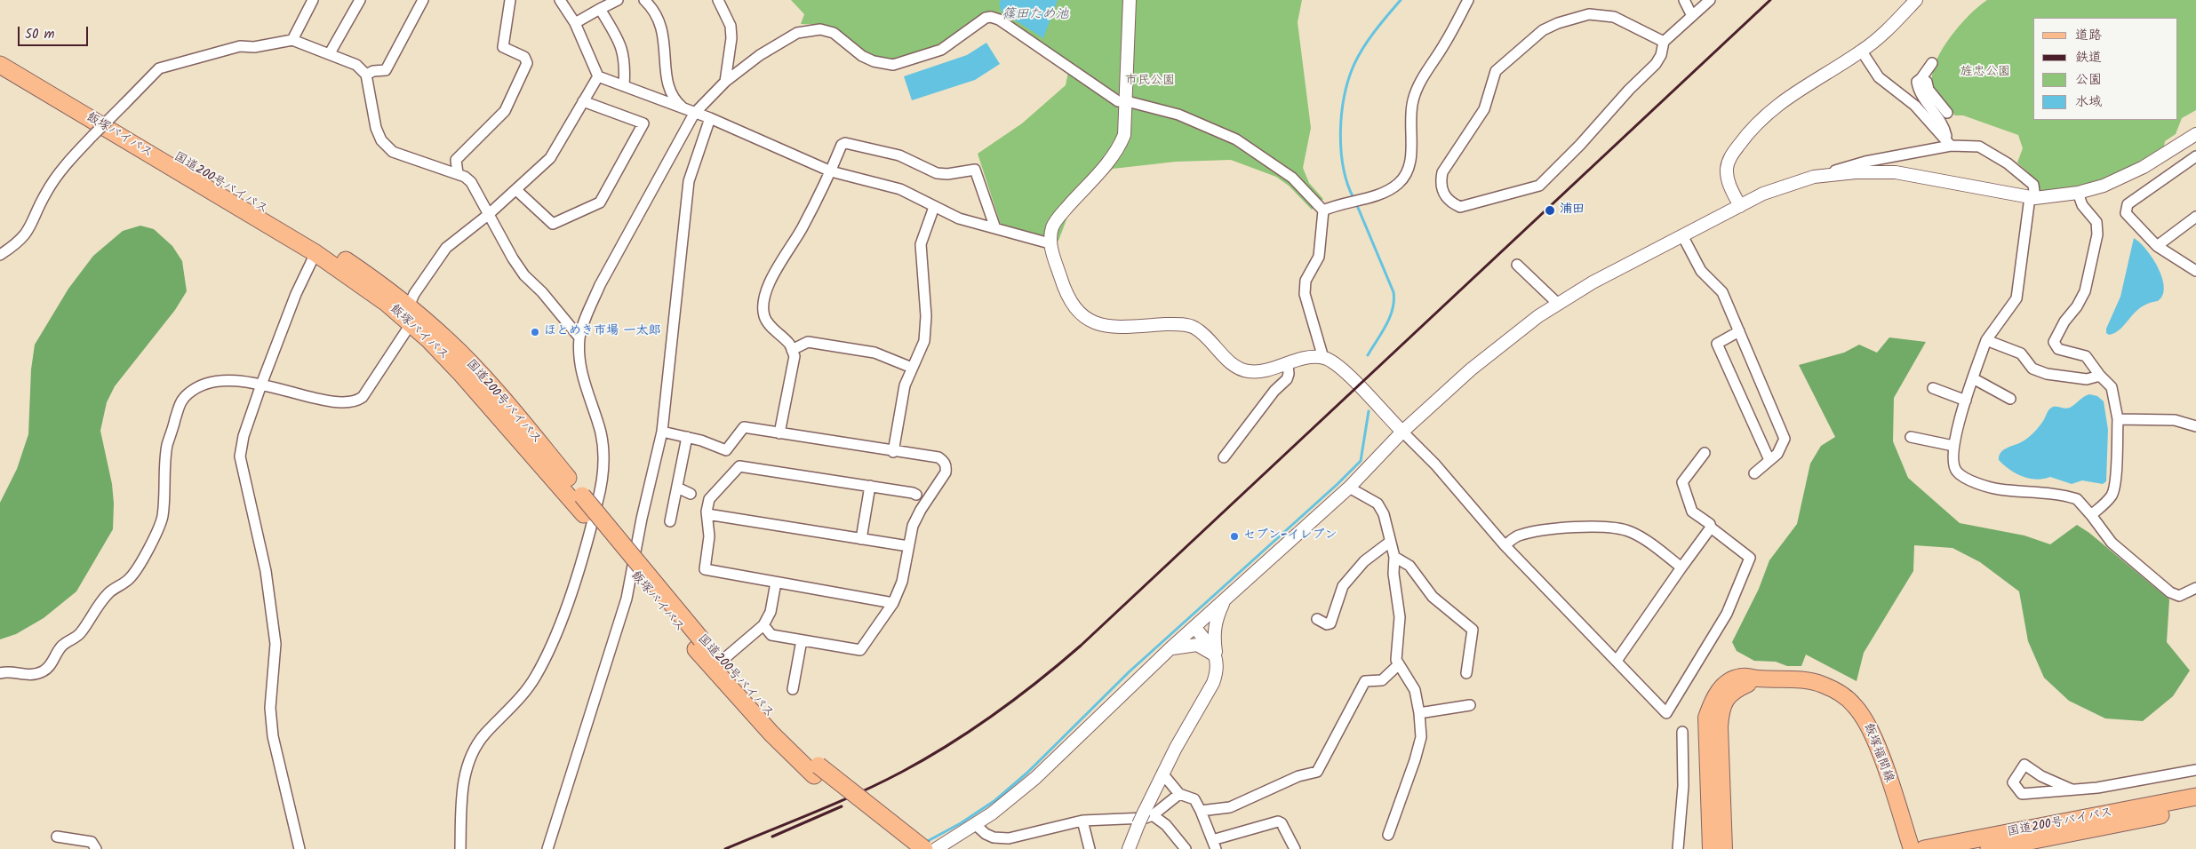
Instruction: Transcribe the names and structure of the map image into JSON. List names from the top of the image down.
{
  "streets": {
    "highway": ["飯塚バイパス", "国道200号バイパス"],
    "main road": ["飯塚福間線"]
  },
  "crossings": [
    ["飯塚バイパス", "国道200号バイパス"]
  ],
  "water": ["篠田ため池"],
  "parks": ["旌忠公園", "市民公園"],
  "places": ["浦田", "ほとめき市場 一太郎", "セブン-イレブン"],
  "legend": [
    "道路",
    "鉄道",
    "公園",
    "水域"
  ],
  "scale_bar": "50 m"
}
